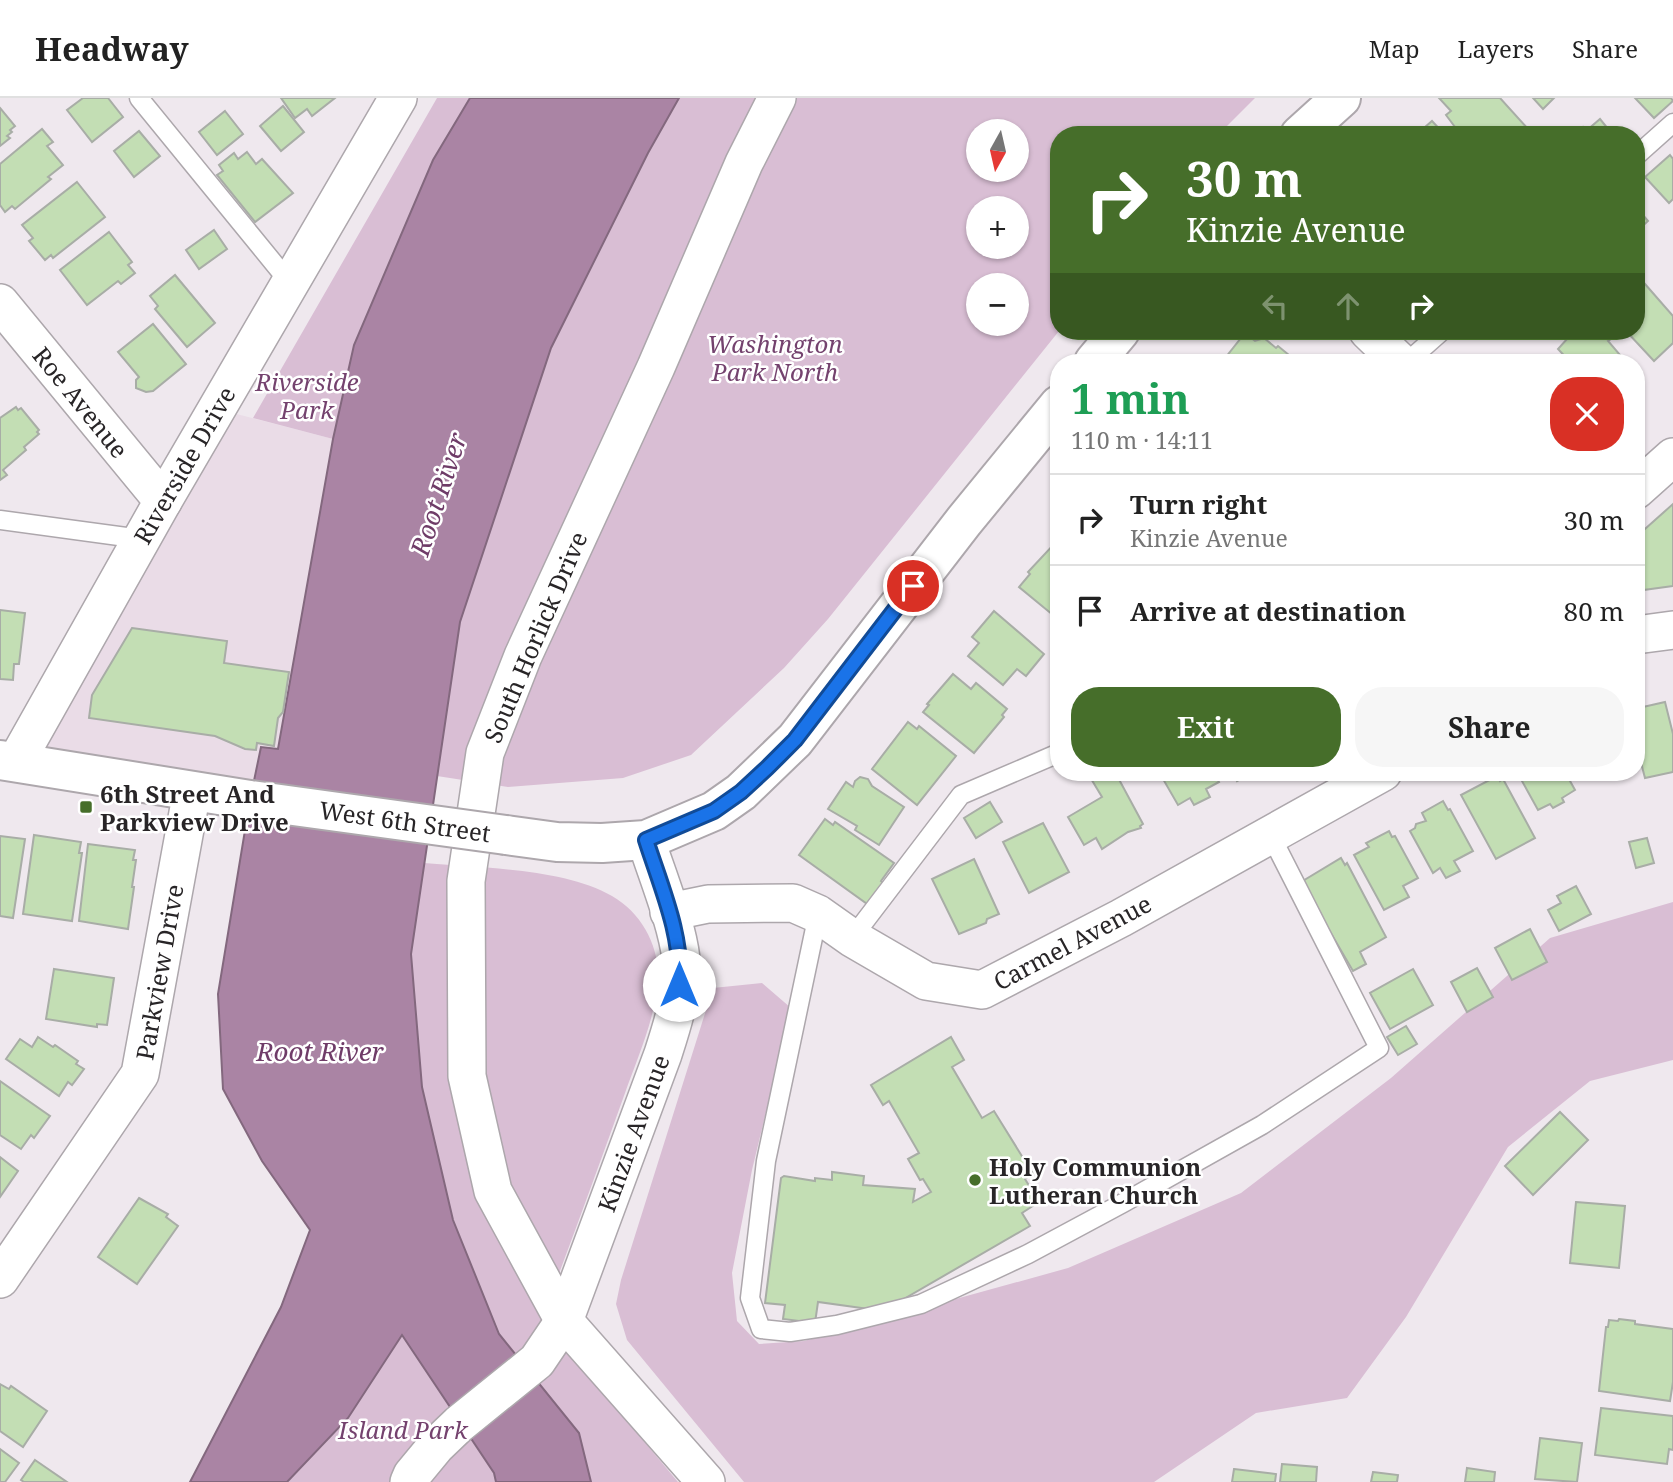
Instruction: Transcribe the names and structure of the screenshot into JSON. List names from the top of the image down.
{
  "streets": {
    "street": [
      "Roe Avenue",
      "Riverside Drive",
      "South Horlick Drive",
      "West 6th Street",
      "Carmel Avenue",
      "Parkview Drive",
      "Kinzie Avenue"
    ]
  },
  "crossings": [
    ["Roe Avenue", "Riverside Drive"],
    ["Riverside Drive", "West 6th Street"],
    ["South Horlick Drive", "Kinzie Avenue"],
    ["West 6th Street", "Parkview Drive"],
    ["West 6th Street", "Kinzie Avenue"],
    ["Carmel Avenue", "Kinzie Avenue"]
  ],
  "water": ["Root River"],
  "parks": ["Washington Park North", "Riverside Park", "Island Park"],
  "places": {
    "transit": ["6th Street And Parkview Drive"],
    "other": ["Holy Communion Lutheran Church"]
  },
  "north": "bottom",
  "page": {
    "header": "Headway",
    "nav": ["Map", "Layers", "Share"],
    "map_buttons": ["+", "−"],
    "turn": ["30 m", "Kinzie Avenue"],
    "heading": ["1 min", "110 m · 14:11"],
    "list": [
      {
        "name": "Turn right",
        "note": "Kinzie Avenue",
        "value": "30 m"
      },
      {
        "name": "Arrive at destination",
        "value": "80 m"
      }
    ],
    "buttons": ["Exit", "Share"]
  }
}
